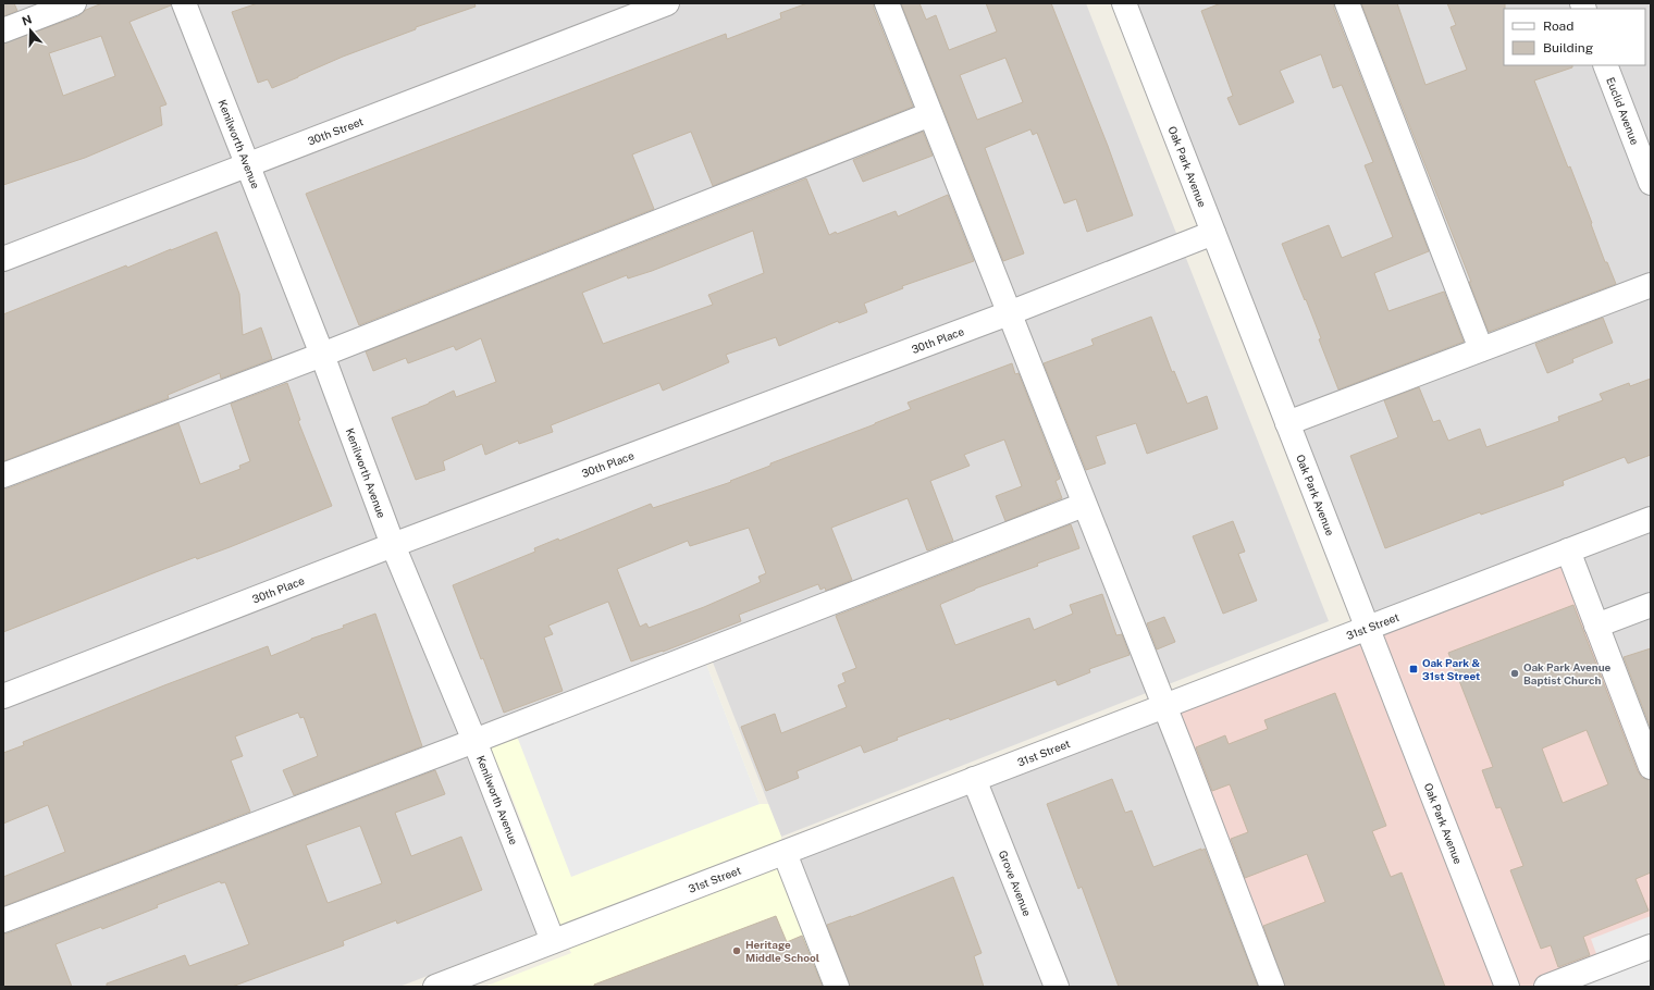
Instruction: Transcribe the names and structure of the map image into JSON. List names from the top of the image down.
{
  "streets": {
    "street": [
      "Euclid Avenue",
      "30th Street",
      "Kenilworth Avenue",
      "Oak Park Avenue",
      "30th Place",
      "31st Street",
      "Grove Avenue"
    ]
  },
  "crossings": [
    ["30th Street", "Kenilworth Avenue"],
    ["Kenilworth Avenue", "30th Place"],
    ["Kenilworth Avenue", "31st Street"],
    ["Oak Park Avenue", "30th Place"],
    ["Oak Park Avenue", "31st Street"],
    ["31st Street", "Grove Avenue"]
  ],
  "places": {
    "transit": ["Oak Park & 31st Street"],
    "other": ["Oak Park Avenue Baptist Church", "Heritage Middle School"]
  },
  "legend": ["Road", "Building"],
  "north": "top"
}
